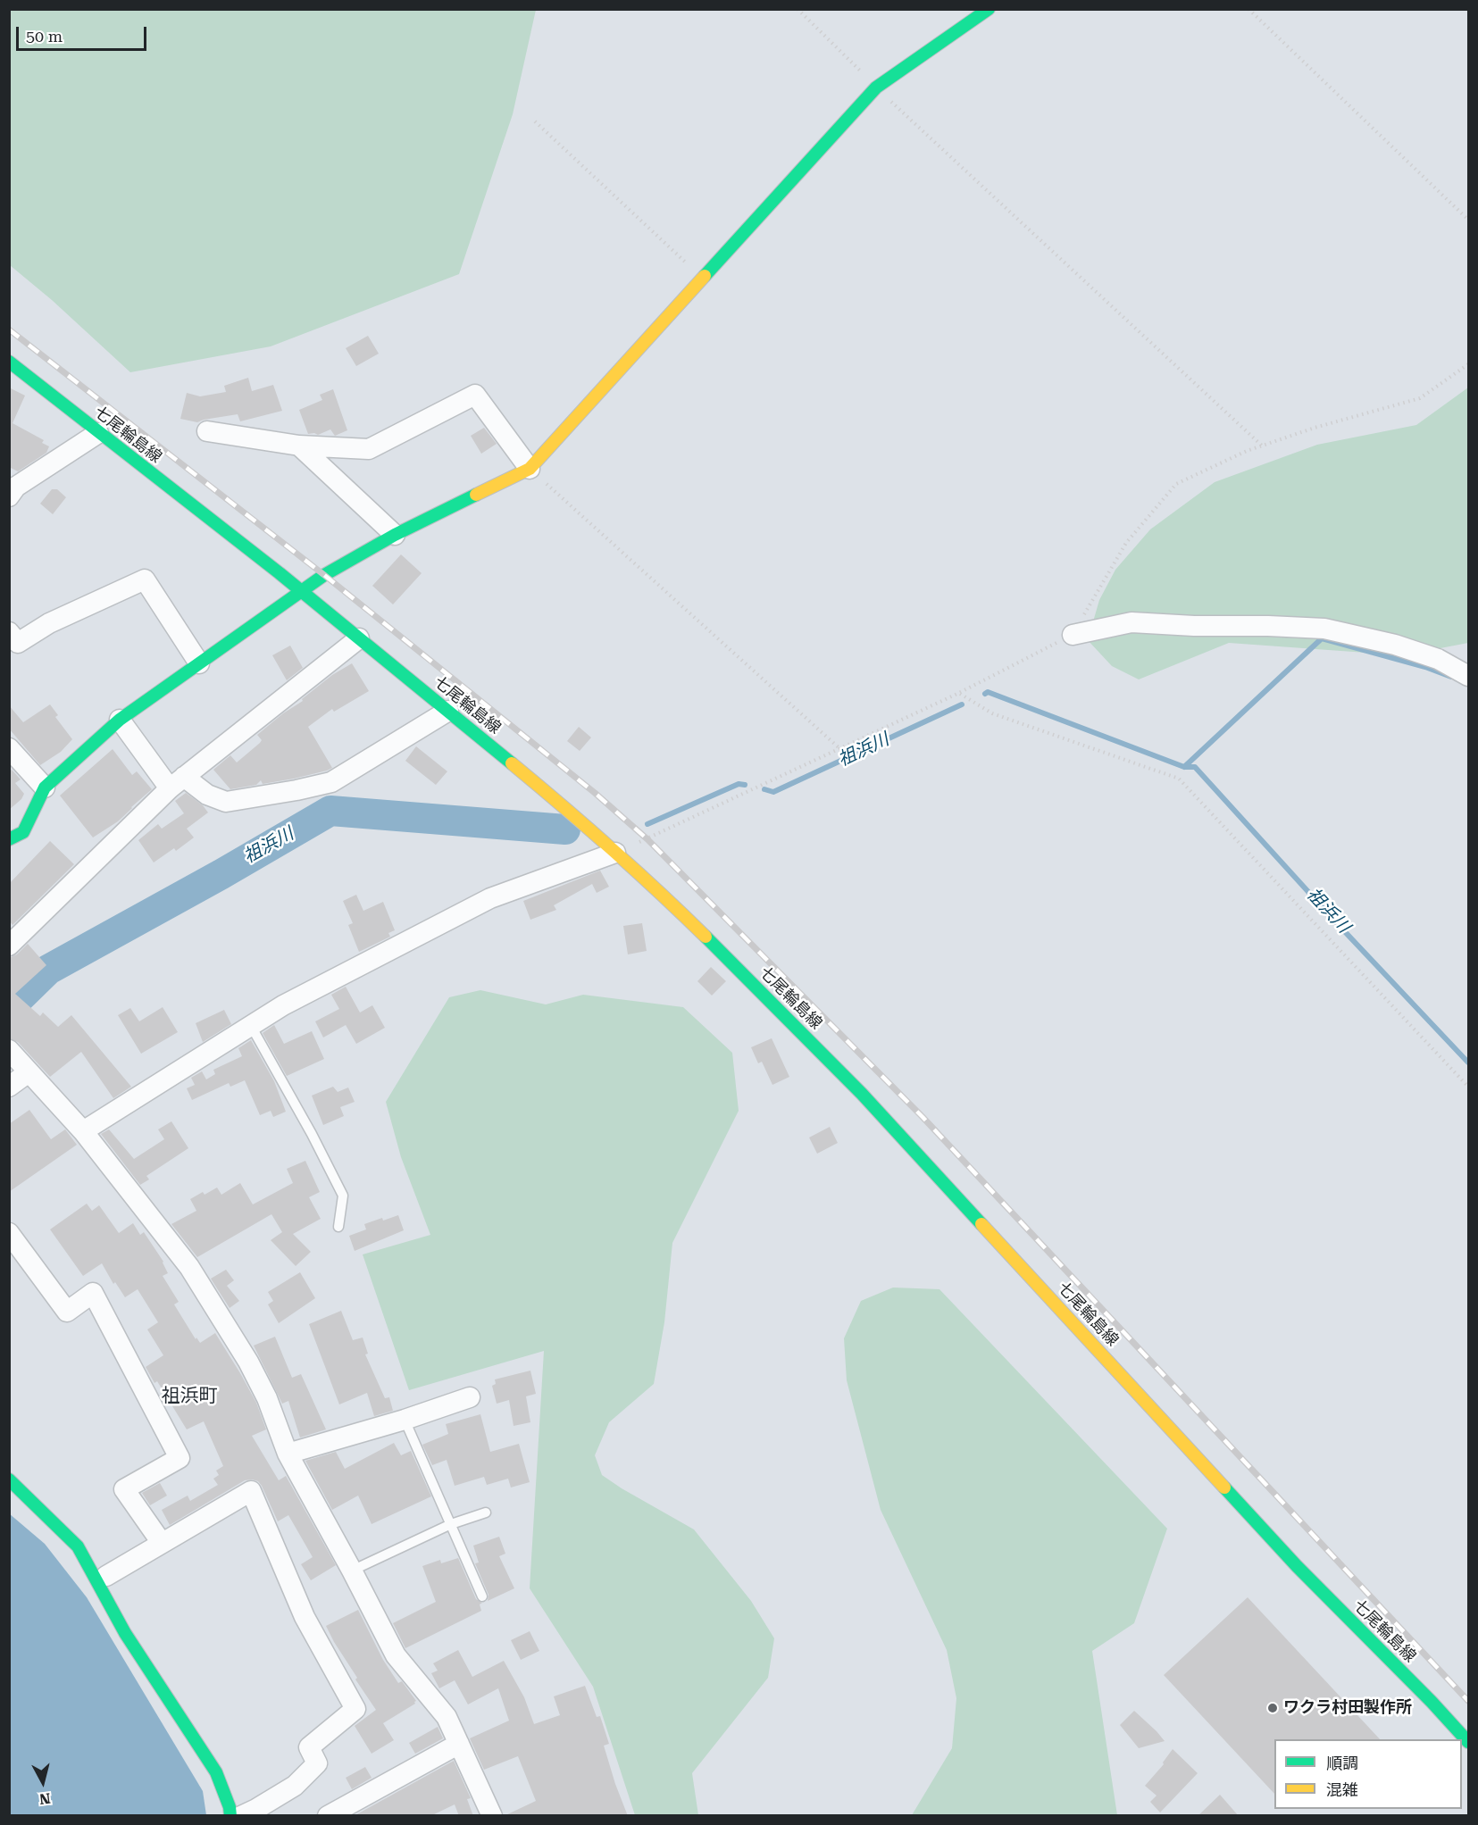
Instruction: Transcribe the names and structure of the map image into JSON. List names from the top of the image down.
{
  "streets": {
    "main road": ["七尾輪島線"]
  },
  "districts": ["祖浜町"],
  "water": ["祖浜川"],
  "places": ["ワクラ村田製作所"],
  "legend": ["順調", "混雑"],
  "scale_bar": "50 m",
  "north": "bottom"
}
